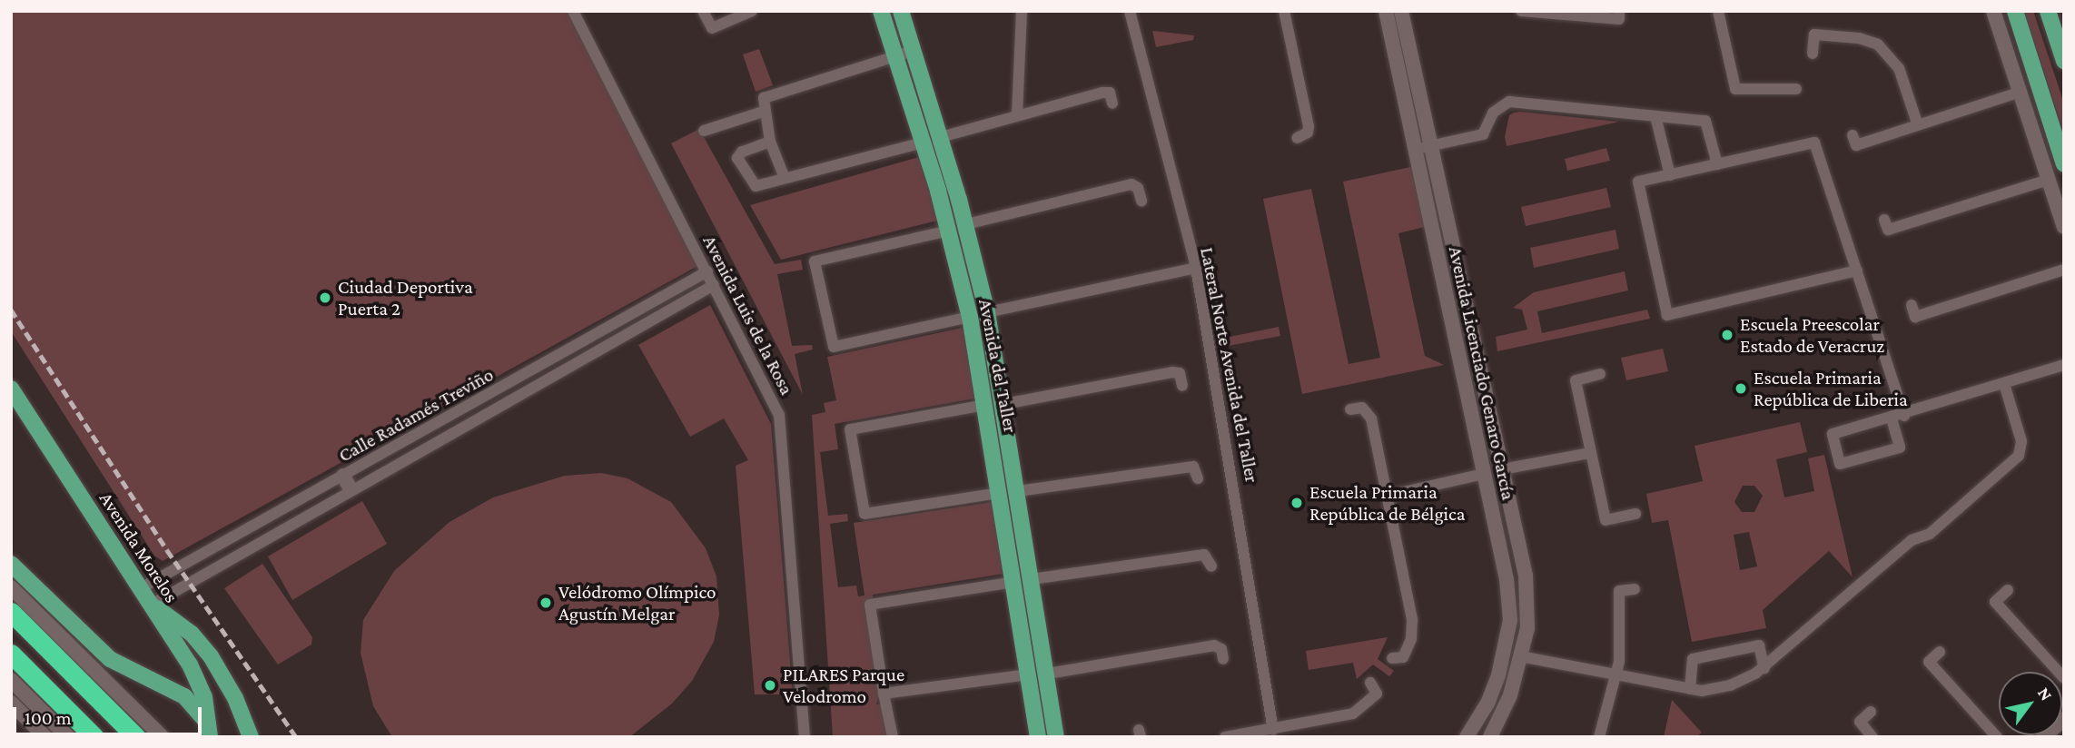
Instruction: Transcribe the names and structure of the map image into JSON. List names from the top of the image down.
{
  "streets": {
    "main road": ["Avenida del Taller", "Avenida Morelos"],
    "street": [
      "Avenida Luis de la Rosa",
      "Lateral Norte Avenida del Taller",
      "Avenida Licenciado Genaro García",
      "Calle Radamés Treviño"
    ]
  },
  "crossings": [
    ["Avenida Luis de la Rosa", "Calle Radamés Treviño"],
    ["Calle Radamés Treviño", "Avenida Morelos"]
  ],
  "places": [
    "Ciudad Deportiva Puerta 2",
    "Escuela Preescolar Estado de Veracruz",
    "Escuela Primaria República de Liberia",
    "Escuela Primaria República de Bélgica",
    "Velódromo Olímpico Agustín Melgar",
    "PILARES Parque Velodromo"
  ],
  "scale_bar": "100 m",
  "north": "top right"
}
